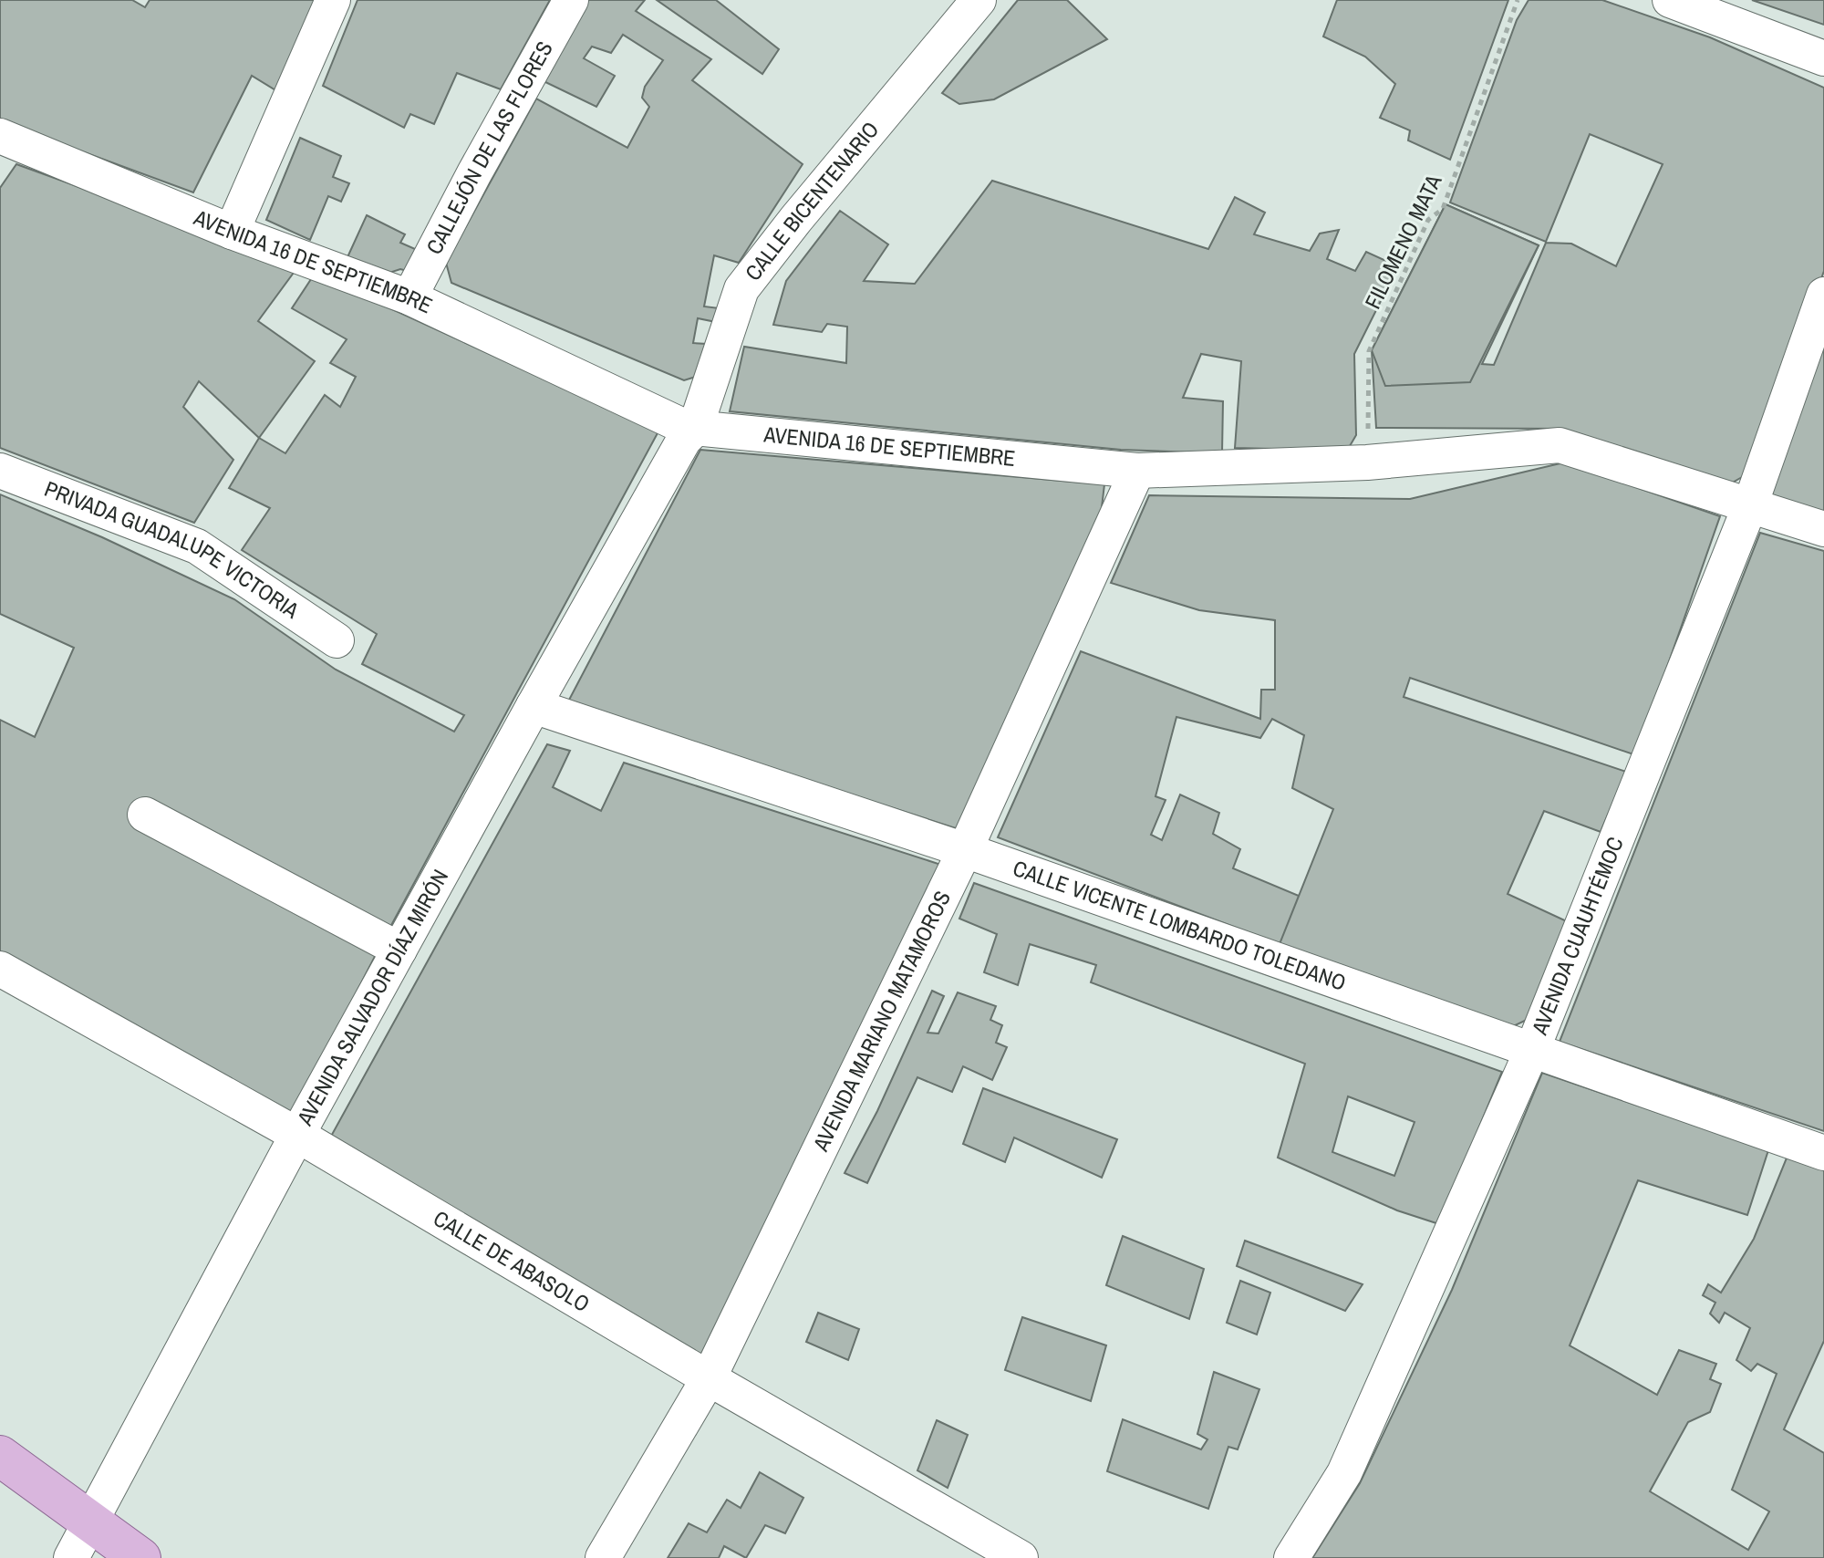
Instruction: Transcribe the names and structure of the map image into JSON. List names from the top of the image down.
{
  "streets": {
    "street": [
      "CALLEJÓN DE LAS FLORES",
      "CALLE BICENTENARIO",
      "AVENIDA 16 DE SEPTIEMBRE",
      "PRIVADA GUADALUPE VICTORIA",
      "CALLE VICENTE LOMBARDO TOLEDANO",
      "AVENIDA CUAUHTÉMOC",
      "AVENIDA SALVADOR DÍAZ MIRÓN",
      "AVENIDA MARIANO MATAMOROS",
      "CALLE DE ABASOLO"
    ],
    "path": ["FILOMENO MATA"]
  },
  "crossings": [
    ["CALLEJÓN DE LAS FLORES", "AVENIDA 16 DE SEPTIEMBRE"],
    ["CALLE BICENTENARIO", "AVENIDA 16 DE SEPTIEMBRE"],
    ["CALLE BICENTENARIO", "AVENIDA SALVADOR DÍAZ MIRÓN"],
    ["FILOMENO MATA", "AVENIDA 16 DE SEPTIEMBRE"],
    ["AVENIDA 16 DE SEPTIEMBRE", "AVENIDA CUAUHTÉMOC"],
    ["AVENIDA 16 DE SEPTIEMBRE", "AVENIDA SALVADOR DÍAZ MIRÓN"],
    ["AVENIDA 16 DE SEPTIEMBRE", "AVENIDA MARIANO MATAMOROS"],
    ["CALLE VICENTE LOMBARDO TOLEDANO", "AVENIDA CUAUHTÉMOC"],
    ["CALLE VICENTE LOMBARDO TOLEDANO", "AVENIDA SALVADOR DÍAZ MIRÓN"],
    ["CALLE VICENTE LOMBARDO TOLEDANO", "AVENIDA MARIANO MATAMOROS"],
    ["AVENIDA SALVADOR DÍAZ MIRÓN", "CALLE DE ABASOLO"],
    ["AVENIDA MARIANO MATAMOROS", "CALLE DE ABASOLO"]
  ]
}
